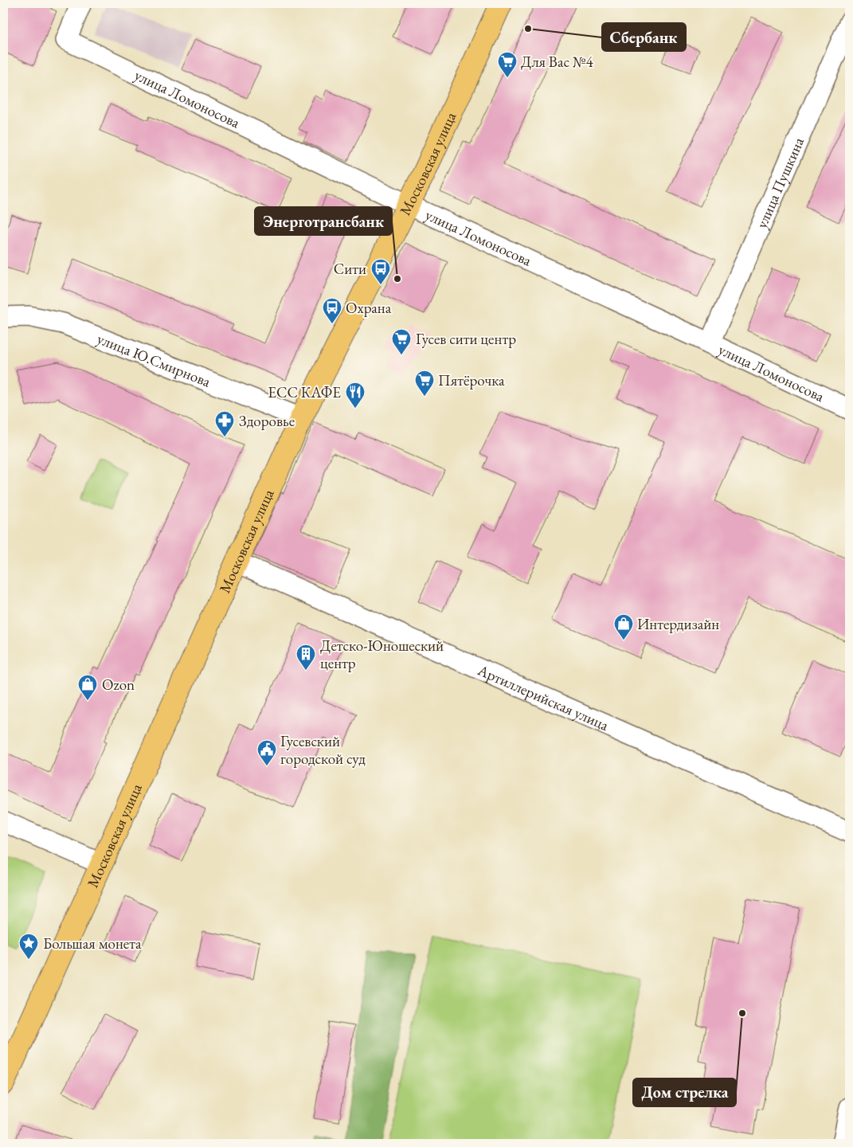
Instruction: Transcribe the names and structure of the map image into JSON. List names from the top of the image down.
{
  "streets": {
    "main road": ["Московская улица"],
    "street": [
      "улица Ломоносова",
      "улица Пушкина",
      "улица Ю.Смирнова",
      "Артиллерийская улица"
    ]
  },
  "crossings": [
    ["улица Ломоносова", "Московская улица"],
    ["улица Ломоносова", "улица Пушкина"],
    ["Московская улица", "улица Ю.Смирнова"],
    ["Московская улица", "Артиллерийская улица"]
  ],
  "places": {
    "other": ["Сбербанк", "Энерготрансбанк", "Дом стрелка"],
    "supermarket": ["Для Вас №4", "Гусев сити центр", "Пятёрочка"],
    "bus stop": ["Сити", "Охрана"],
    "restaurant": ["ЕСС КАФЕ"],
    "pharmacy": ["Здоровье"],
    "shop": ["Интердизайн", "Ozon"],
    "building": ["Детско-Юношеский центр"],
    "public building": ["Гусевский городской суд"],
    "place": ["Большая монета"]
  }
}
